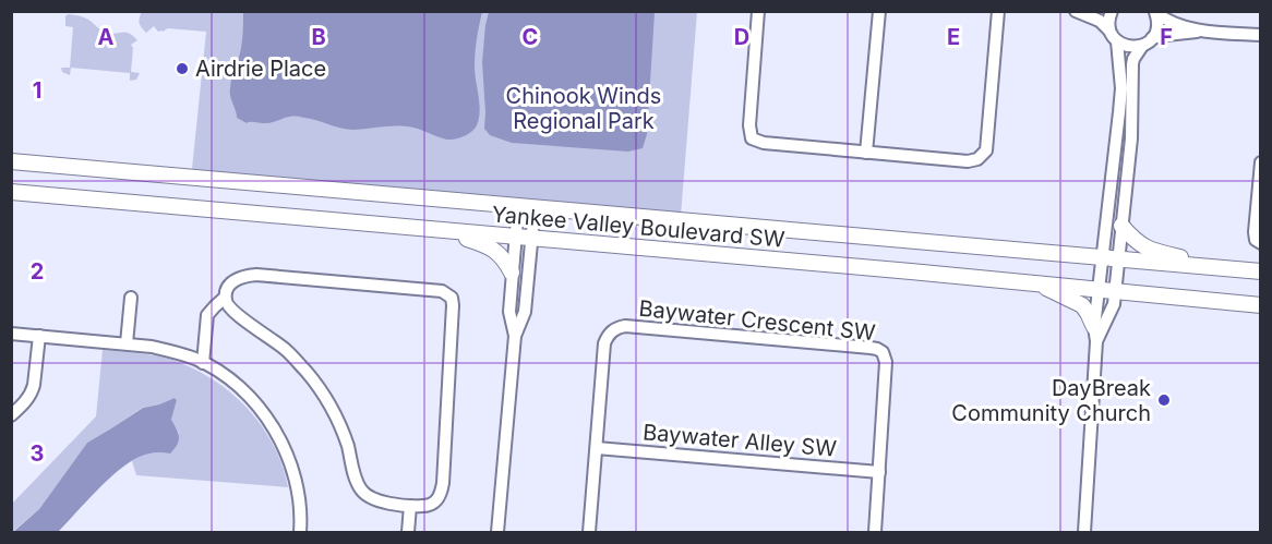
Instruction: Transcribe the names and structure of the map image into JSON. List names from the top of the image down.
{
  "streets": {
    "main road": ["Yankee Valley Boulevard SW"],
    "street": ["Baywater Crescent SW", "Baywater Alley SW"]
  },
  "crossings": [
    ["Baywater Crescent SW", "Baywater Alley SW"]
  ],
  "parks": ["Chinook Winds Regional Park"],
  "places": ["Airdrie Place", "DayBreak Community Church"],
  "grid": {
    "columns": [
      "A",
      "B",
      "C",
      "D",
      "E",
      "F"
    ],
    "rows": ["1", "2", "3"]
  }
}
